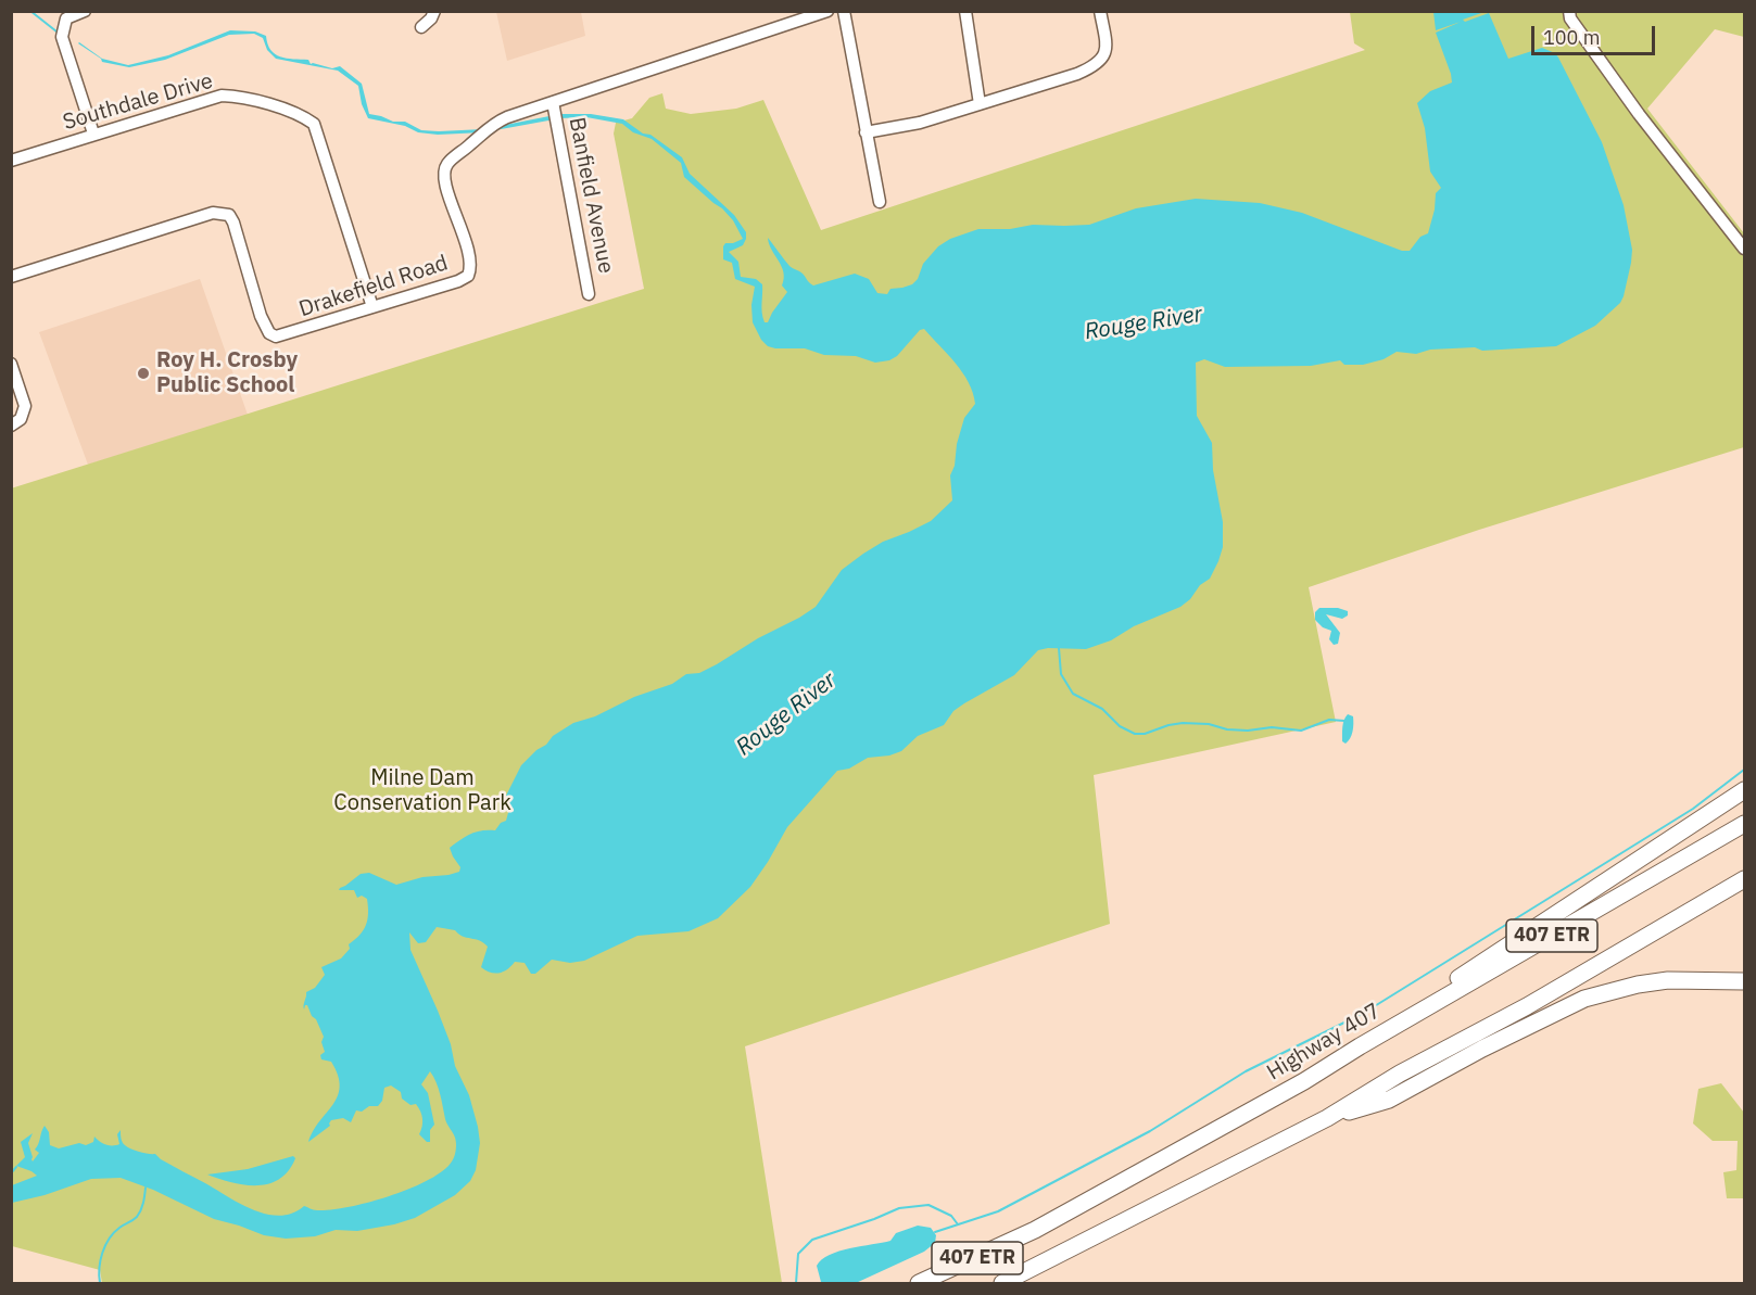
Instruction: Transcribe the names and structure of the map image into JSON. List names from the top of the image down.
{
  "streets": {
    "highway": ["407 ETR", "Highway 407"],
    "street": ["Southdale Drive", "Banfield Avenue", "Drakefield Road"]
  },
  "crossings": [
    ["Southdale Drive", "Drakefield Road"],
    ["Banfield Avenue", "Drakefield Road"]
  ],
  "water": ["Rouge River"],
  "parks": ["Milne Dam Conservation Park"],
  "places": ["Roy H. Crosby Public School"],
  "scale_bar": "100 m"
}
